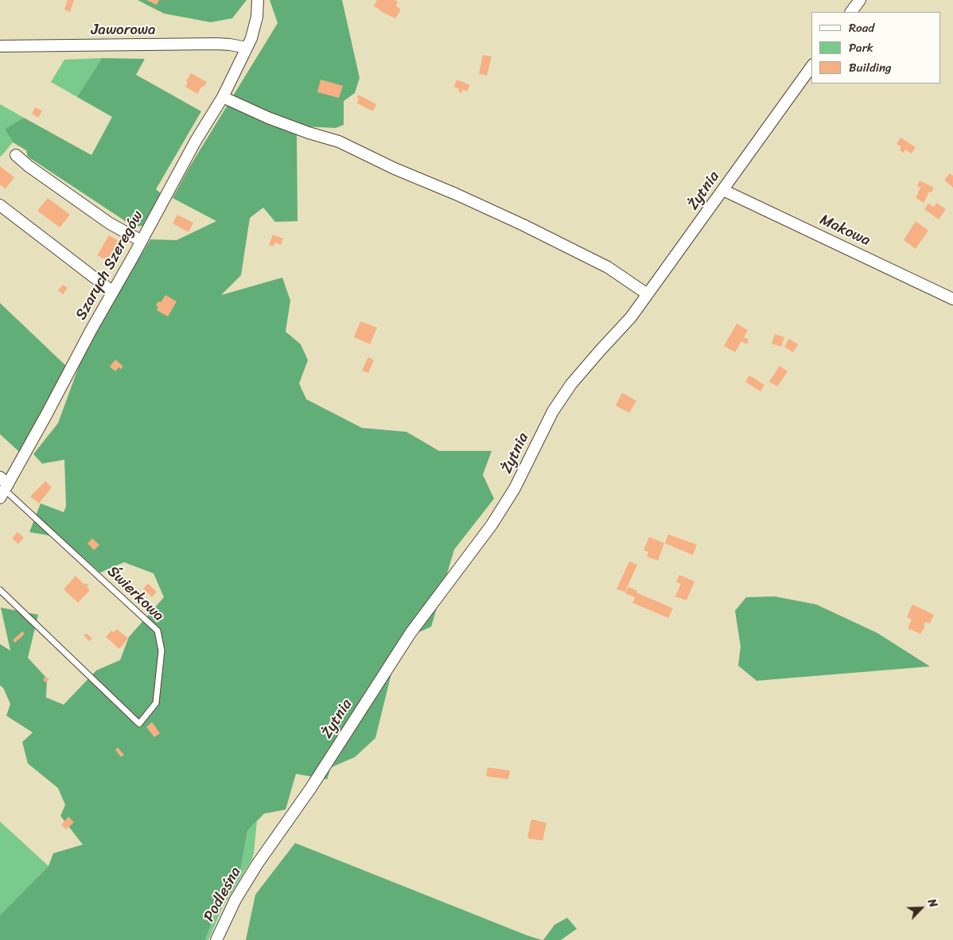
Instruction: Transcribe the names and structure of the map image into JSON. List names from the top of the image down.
{
  "streets": {
    "street": [
      "Jaworowa",
      "Żytnia",
      "Makowa",
      "Szarych Szeregów",
      "Podleśna"
    ],
    "lane": ["Świerkowa"]
  },
  "crossings": [
    ["Jaworowa", "Szarych Szeregów"],
    ["Żytnia", "Makowa"],
    ["Żytnia", "Podleśna"],
    ["Szarych Szeregów", "Świerkowa"]
  ],
  "legend": ["Road", "Park", "Building"],
  "north": "top right"
}
